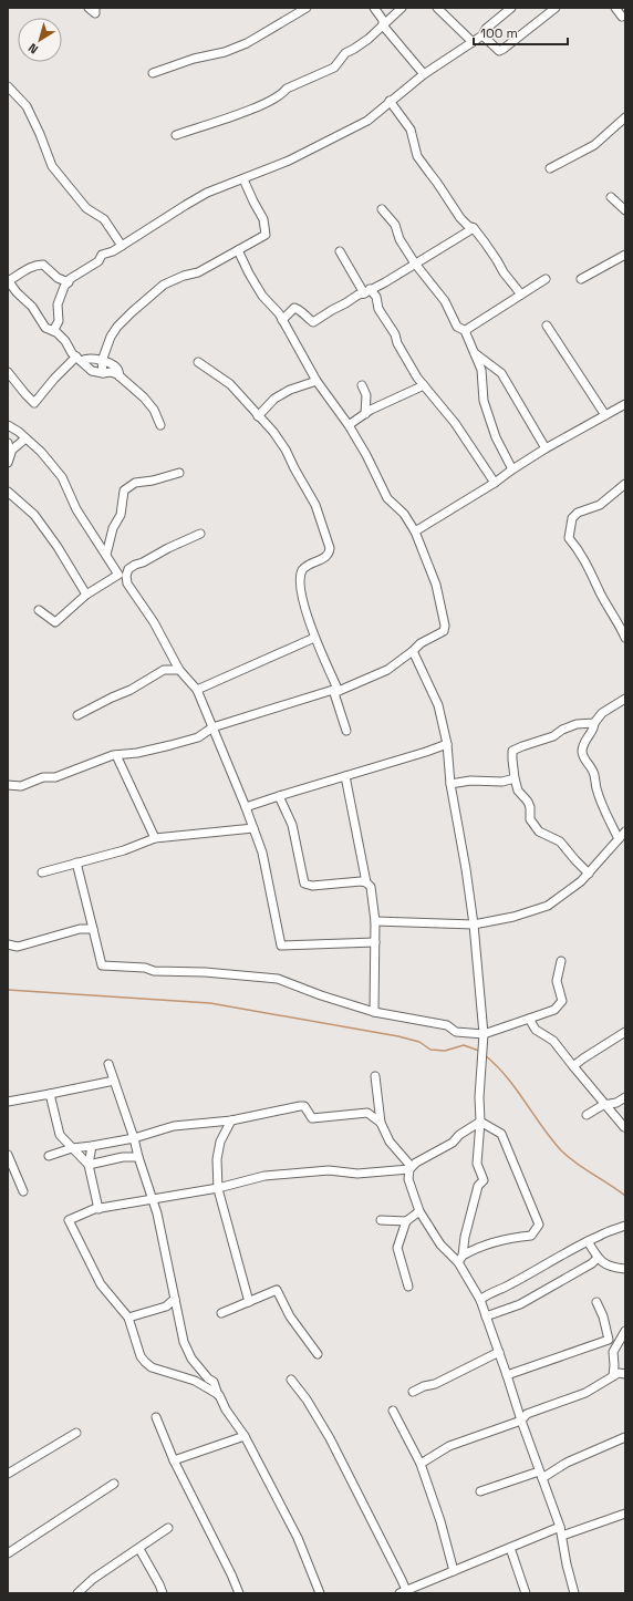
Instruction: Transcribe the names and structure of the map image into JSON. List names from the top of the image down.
{
  "scale_bar": "100 m",
  "north": "bottom left"
}
